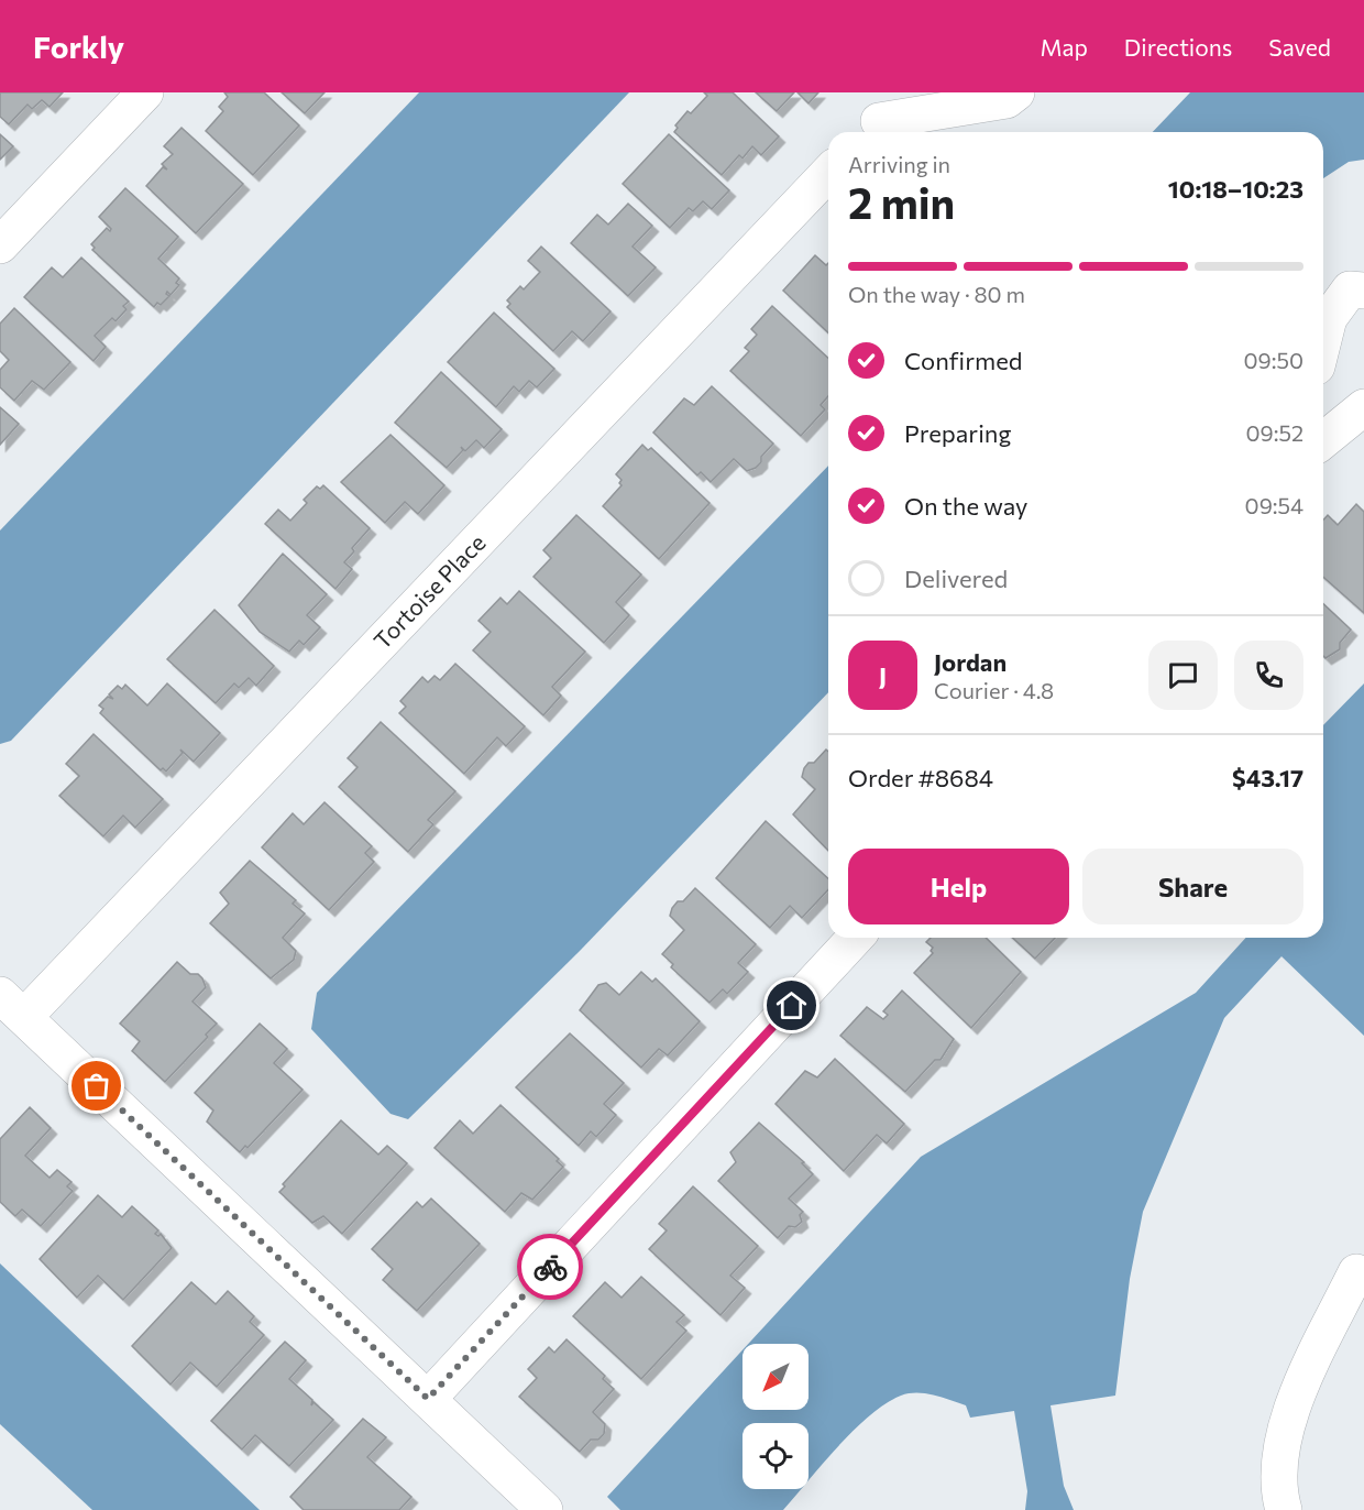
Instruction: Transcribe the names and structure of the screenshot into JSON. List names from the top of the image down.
{
  "streets": {
    "street": ["Tortoise Place"]
  },
  "north": "bottom left",
  "page": {
    "header": "Forkly",
    "nav": ["Map", "Directions", "Saved"],
    "heading": ["2 min", "Arriving in", "10:18–10:23"],
    "panel": [
      "Jordan",
      "Courier · 4.8",
      "Order #8684",
      "$43.17"
    ],
    "bar": "On the way · 80 m",
    "list": [
      ["Confirmed", "09:50"],
      ["Preparing", "09:52"],
      ["On the way", "09:54"],
      "Delivered"
    ],
    "round": "J",
    "buttons": ["Help", "Share"]
  }
}
